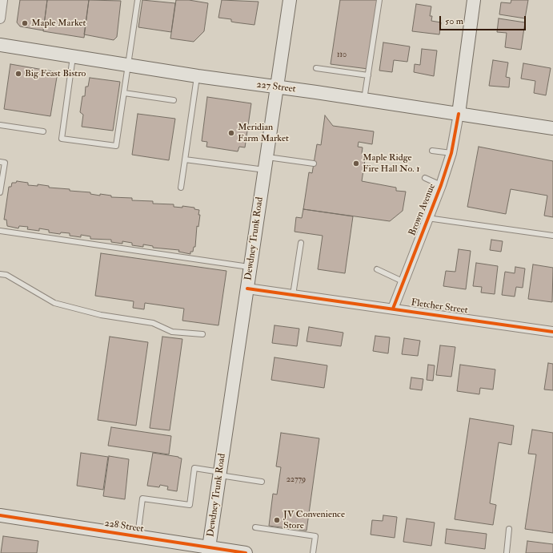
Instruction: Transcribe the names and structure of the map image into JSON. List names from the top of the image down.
{
  "streets": {
    "main road": [
      "227 Street",
      "Brown Avenue",
      "Dewdney Trunk Road",
      "228 Street"
    ],
    "street": ["Fletcher Street"]
  },
  "crossings": [
    ["227 Street", "Brown Avenue"],
    ["227 Street", "Dewdney Trunk Road"],
    ["Brown Avenue", "Fletcher Street"],
    ["Dewdney Trunk Road", "Fletcher Street"],
    ["Dewdney Trunk Road", "228 Street"]
  ],
  "places": [
    "Maple Market",
    "Big Feast Bistro",
    "Meridian Farm Market",
    "Maple Ridge Fire Hall No. 1",
    "JV Convenience Store"
  ],
  "house_numbers": ["110", "22779"],
  "scale_bar": "50 m"
}
